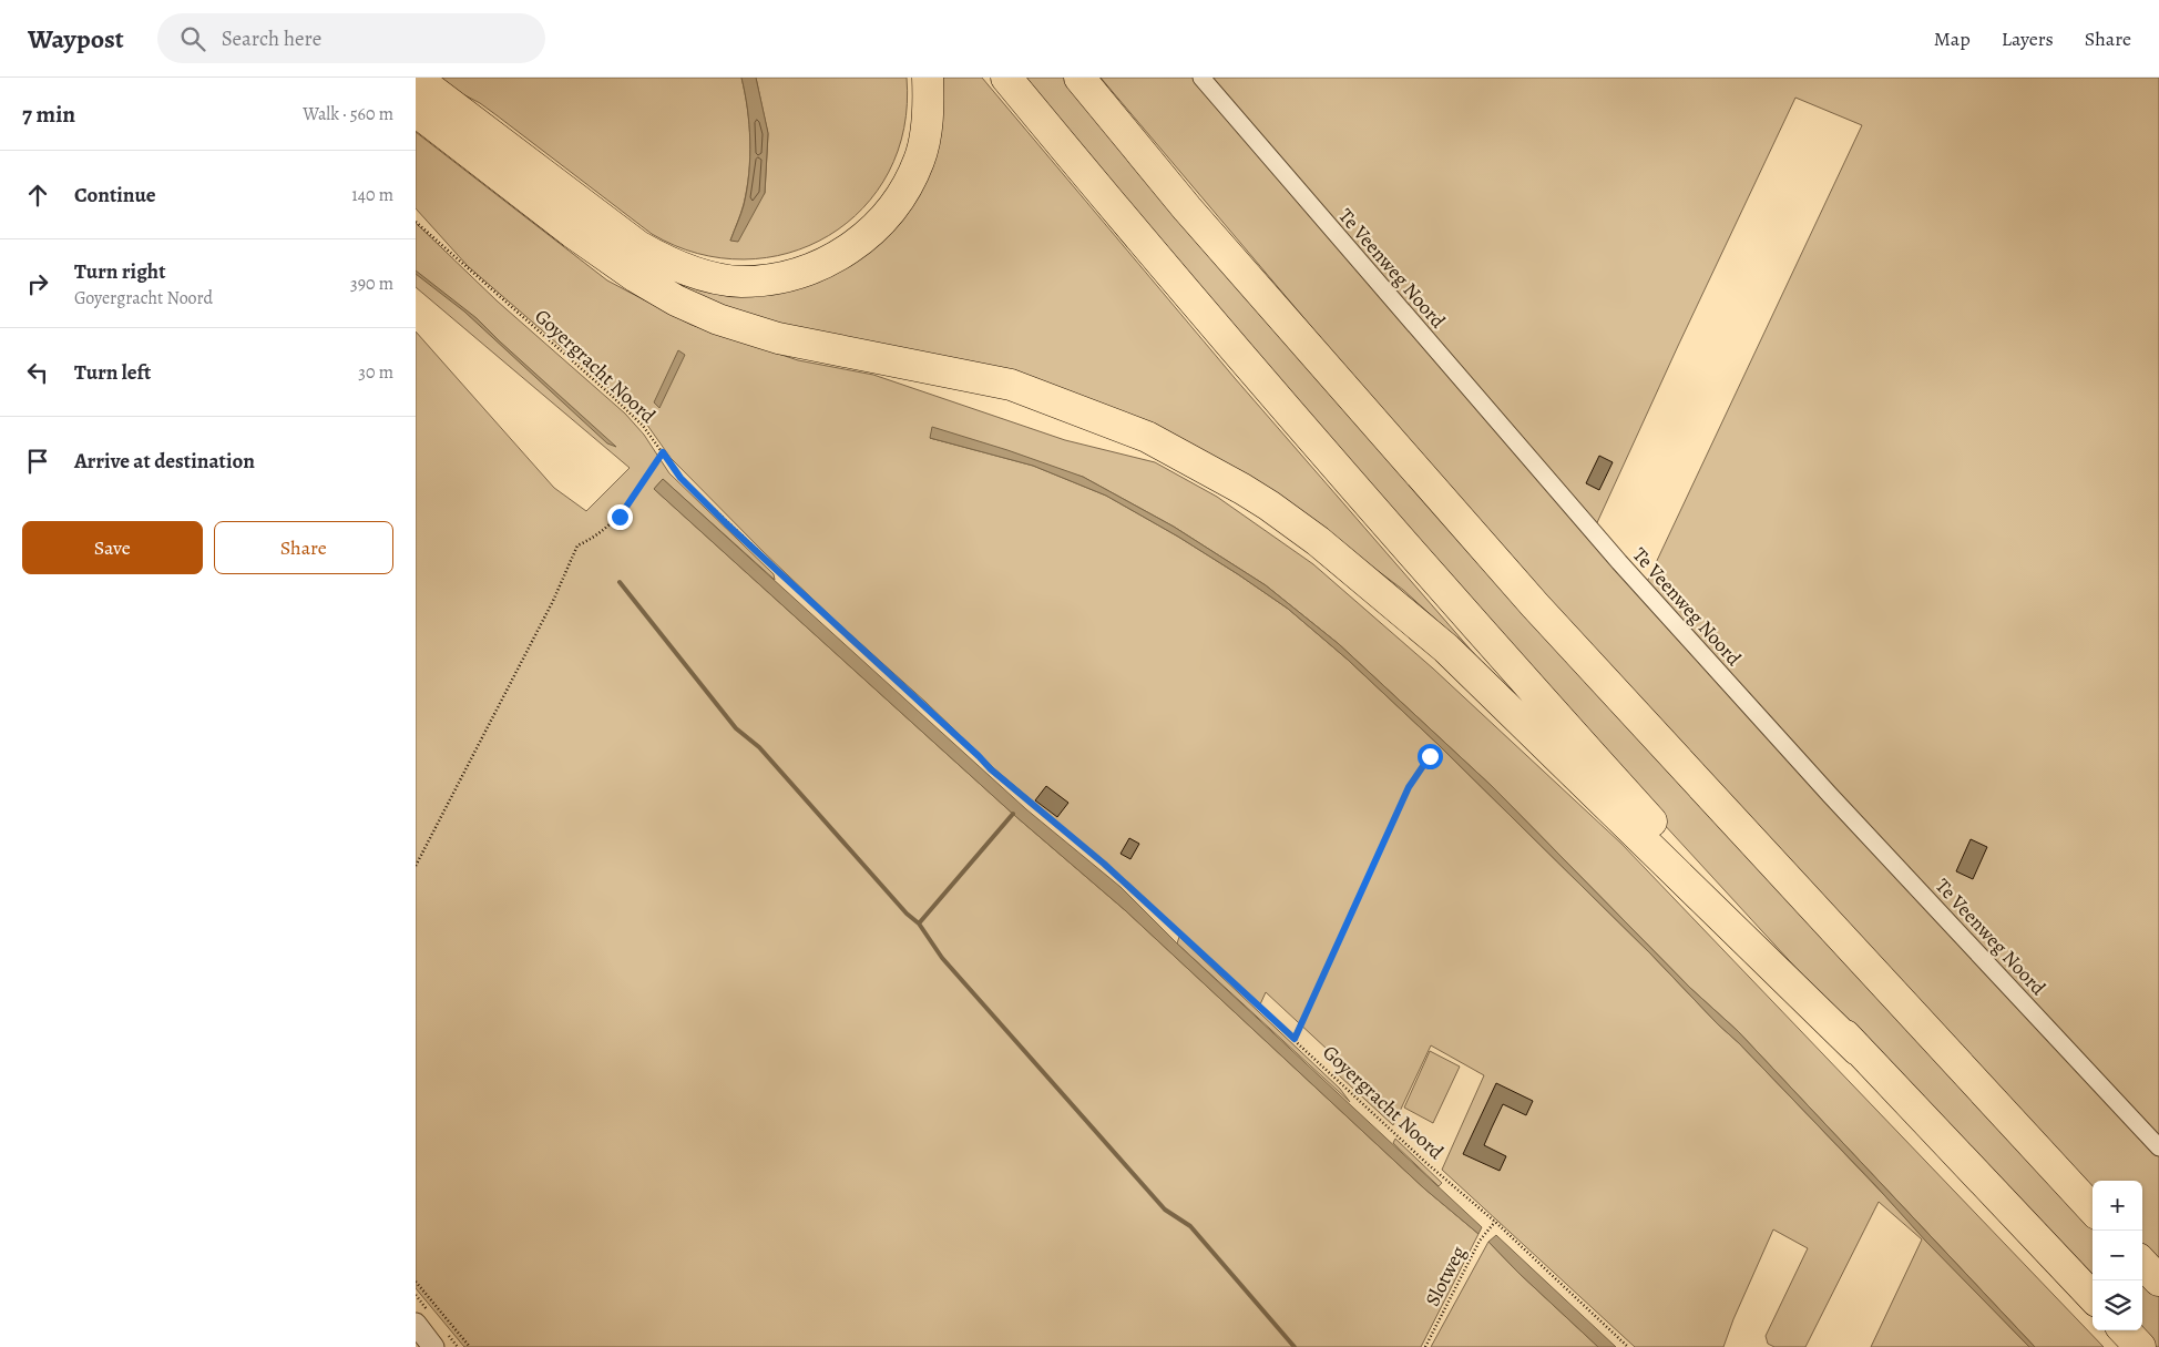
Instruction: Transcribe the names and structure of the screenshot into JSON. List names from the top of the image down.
{
  "streets": {
    "street": ["Te Veenweg Noord"],
    "path": ["Goyergracht Noord", "Slotweg"]
  },
  "crossings": [
    ["Goyergracht Noord", "Slotweg"]
  ],
  "page": {
    "header": "Waypost",
    "search": "Search here",
    "nav": ["Map", "Layers", "Share"],
    "heading": ["7 min", "Walk · 560 m"],
    "list": [
      ["Continue", "140 m"],
      ["Turn right", "Goyergracht Noord", "390 m"],
      ["Turn left", "30 m"],
      "Arrive at destination"
    ],
    "buttons": ["Save", "Share"],
    "map_buttons": ["+", "−"]
  }
}
